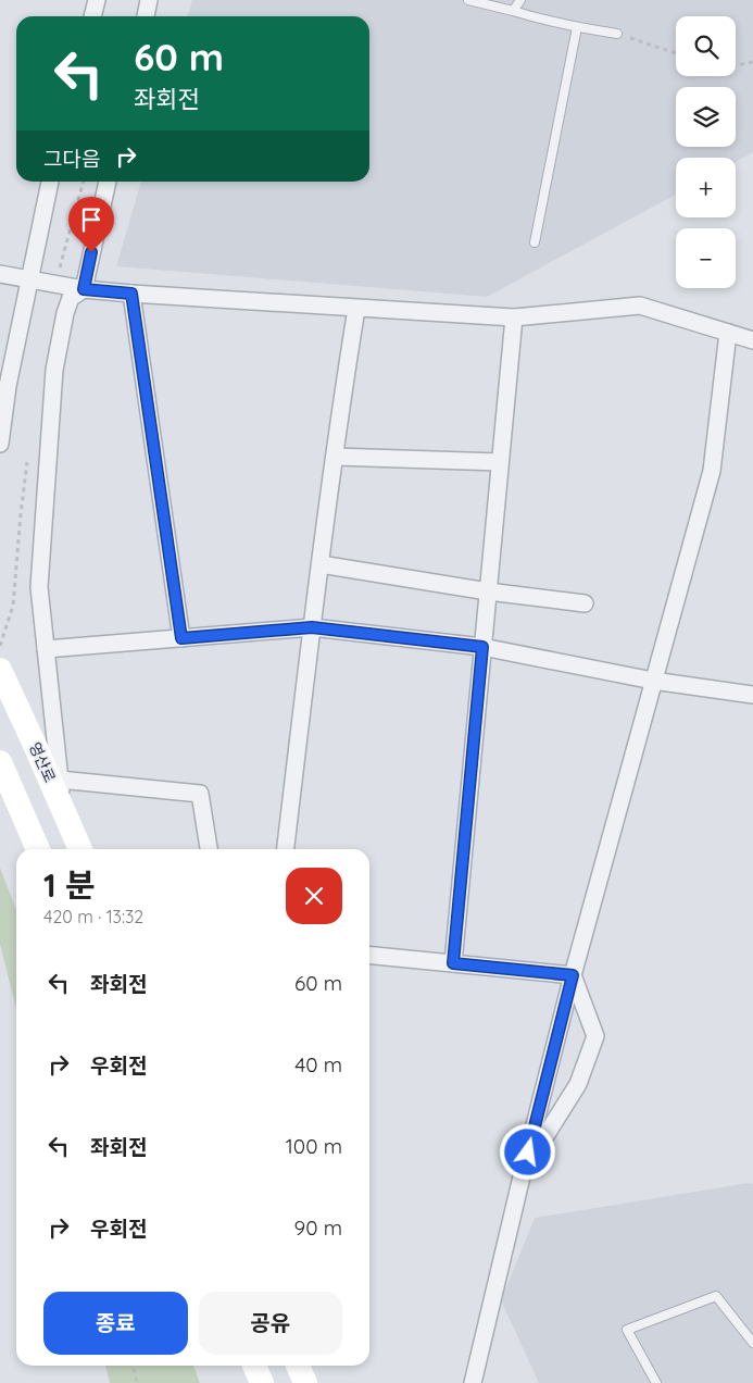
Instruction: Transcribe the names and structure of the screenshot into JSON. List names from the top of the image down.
{
  "streets": {
    "street": ["영산로"]
  },
  "page": {
    "map_buttons": ["+", "−"],
    "turn": ["60 m", "좌회전"],
    "then": "그다음",
    "heading": ["1 분", "420 m · 13:32"],
    "list": [
      {
        "name": "좌회전",
        "value": "60 m"
      },
      {
        "name": "우회전",
        "value": "40 m"
      },
      {
        "name": "좌회전",
        "value": "100 m"
      },
      {
        "name": "우회전",
        "value": "90 m"
      }
    ],
    "buttons": ["종료", "공유"]
  }
}
